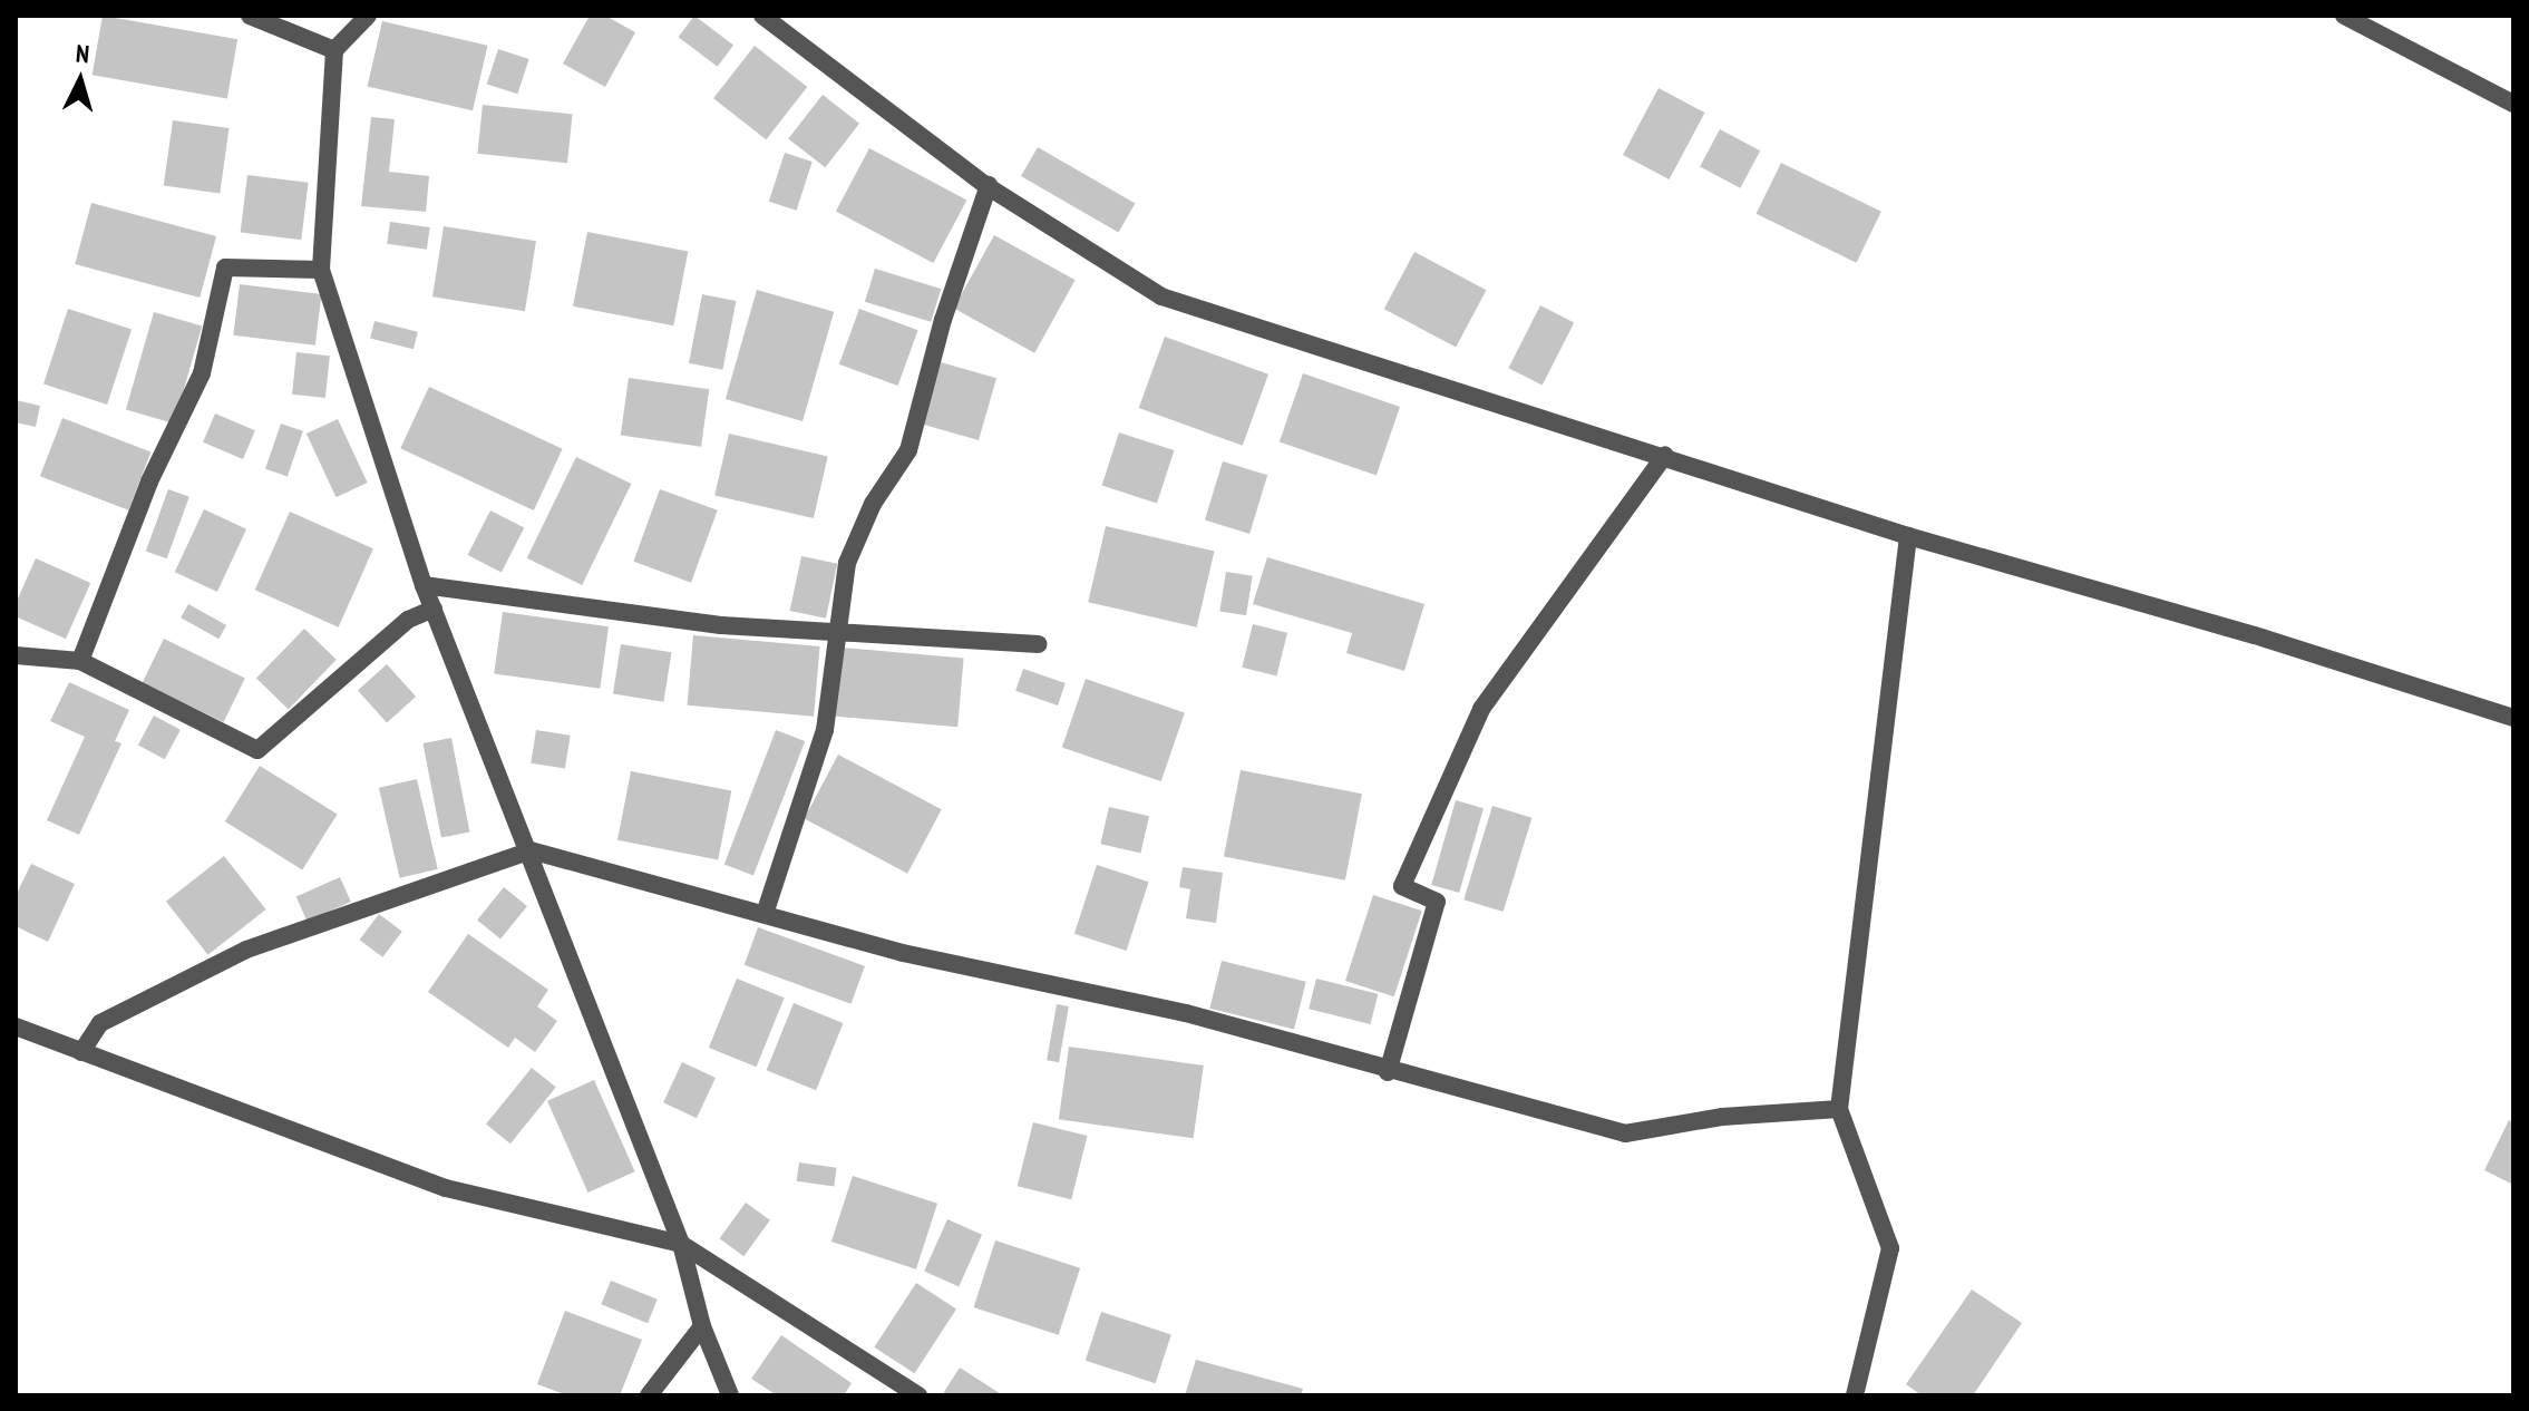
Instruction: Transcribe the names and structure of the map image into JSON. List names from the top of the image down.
{
  "north": "top"
}
